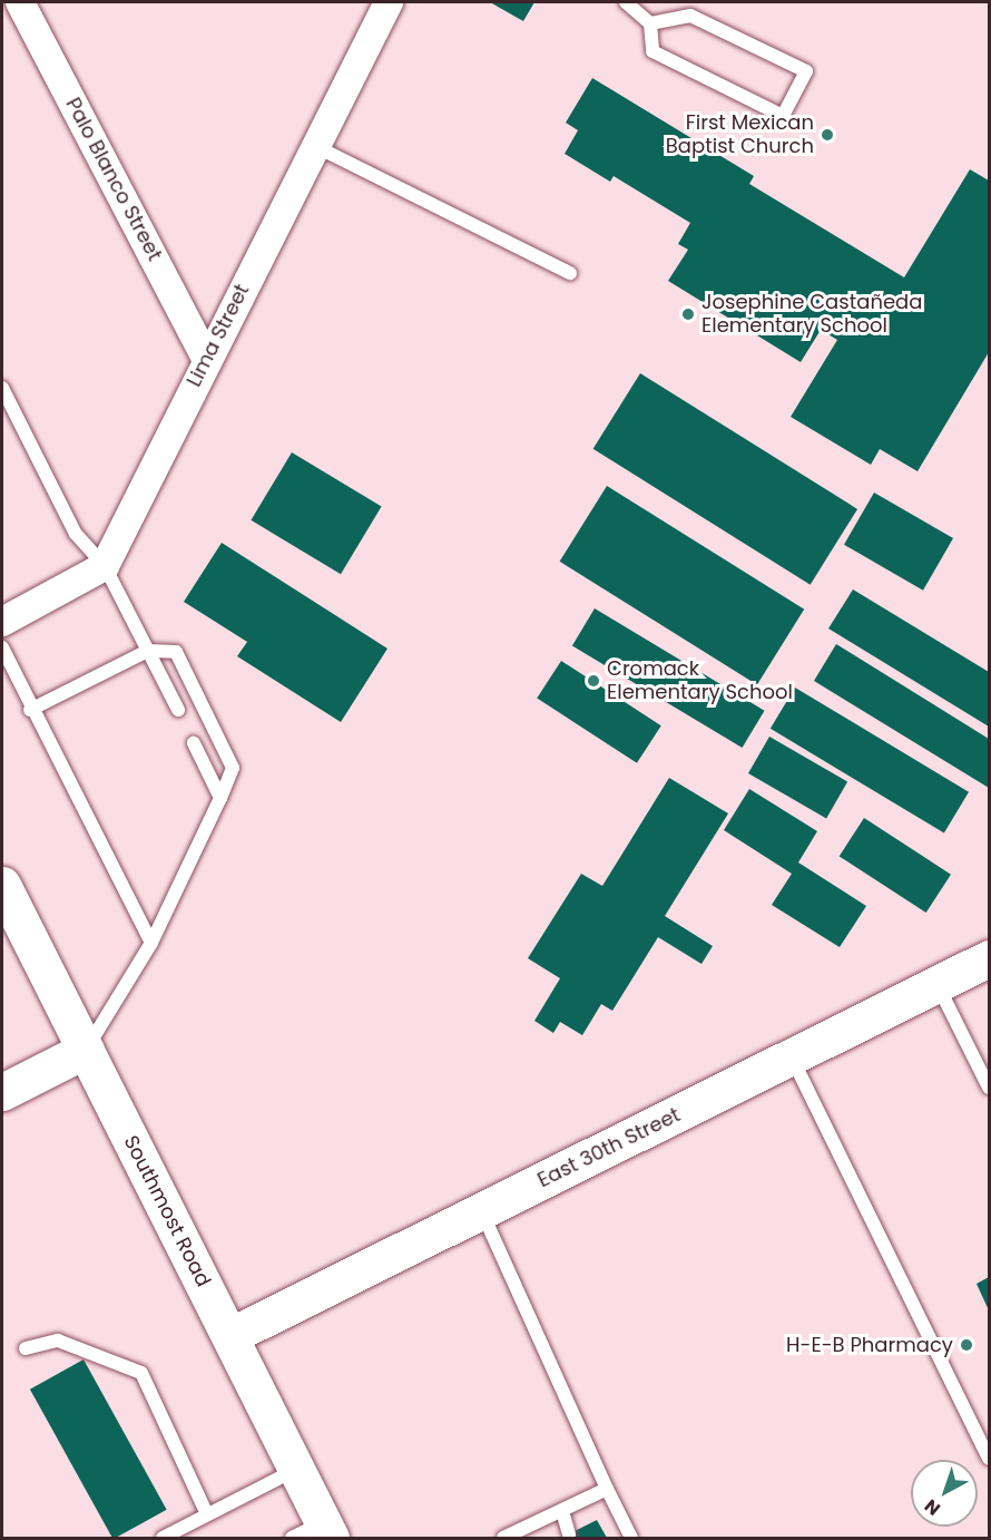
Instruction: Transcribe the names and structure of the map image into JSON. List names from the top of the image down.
{
  "streets": {
    "street": [
      "Palo Blanco Street",
      "Lima Street",
      "East 30th Street",
      "Southmost Road"
    ]
  },
  "crossings": [
    ["Palo Blanco Street", "Lima Street"],
    ["East 30th Street", "Southmost Road"]
  ],
  "places": [
    "First Mexican Baptist Church",
    "Josephine Castañeda Elementary School",
    "Cromack Elementary School",
    "H-E-B Pharmacy"
  ],
  "north": "bottom left"
}
